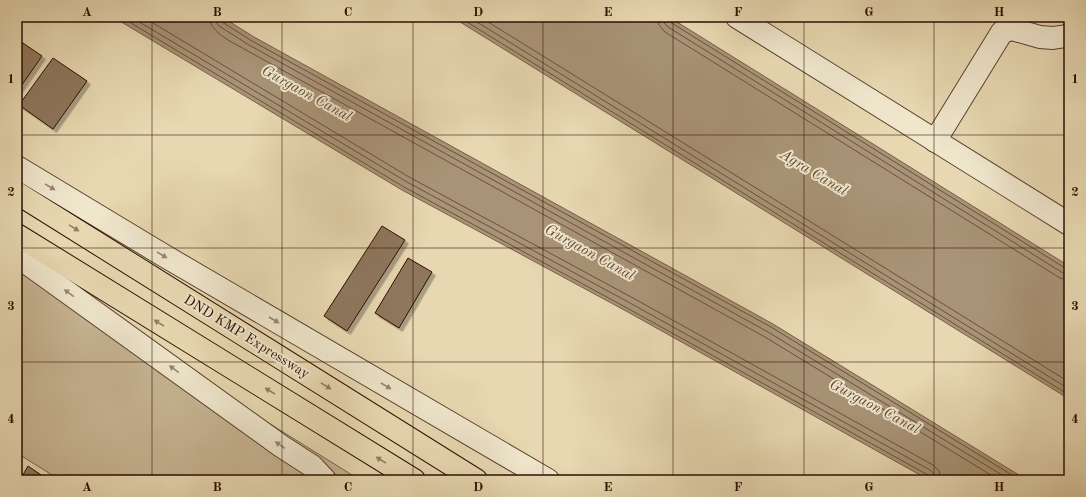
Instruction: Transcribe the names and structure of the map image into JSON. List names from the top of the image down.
{
  "streets": {
    "highway": ["DND KMP Expressway"]
  },
  "water": ["Gurgaon Canal", "Agra Canal"],
  "grid": {
    "columns": [
      "A",
      "B",
      "C",
      "D",
      "E",
      "F",
      "G",
      "H"
    ],
    "rows": [
      "1",
      "2",
      "3",
      "4"
    ]
  }
}
